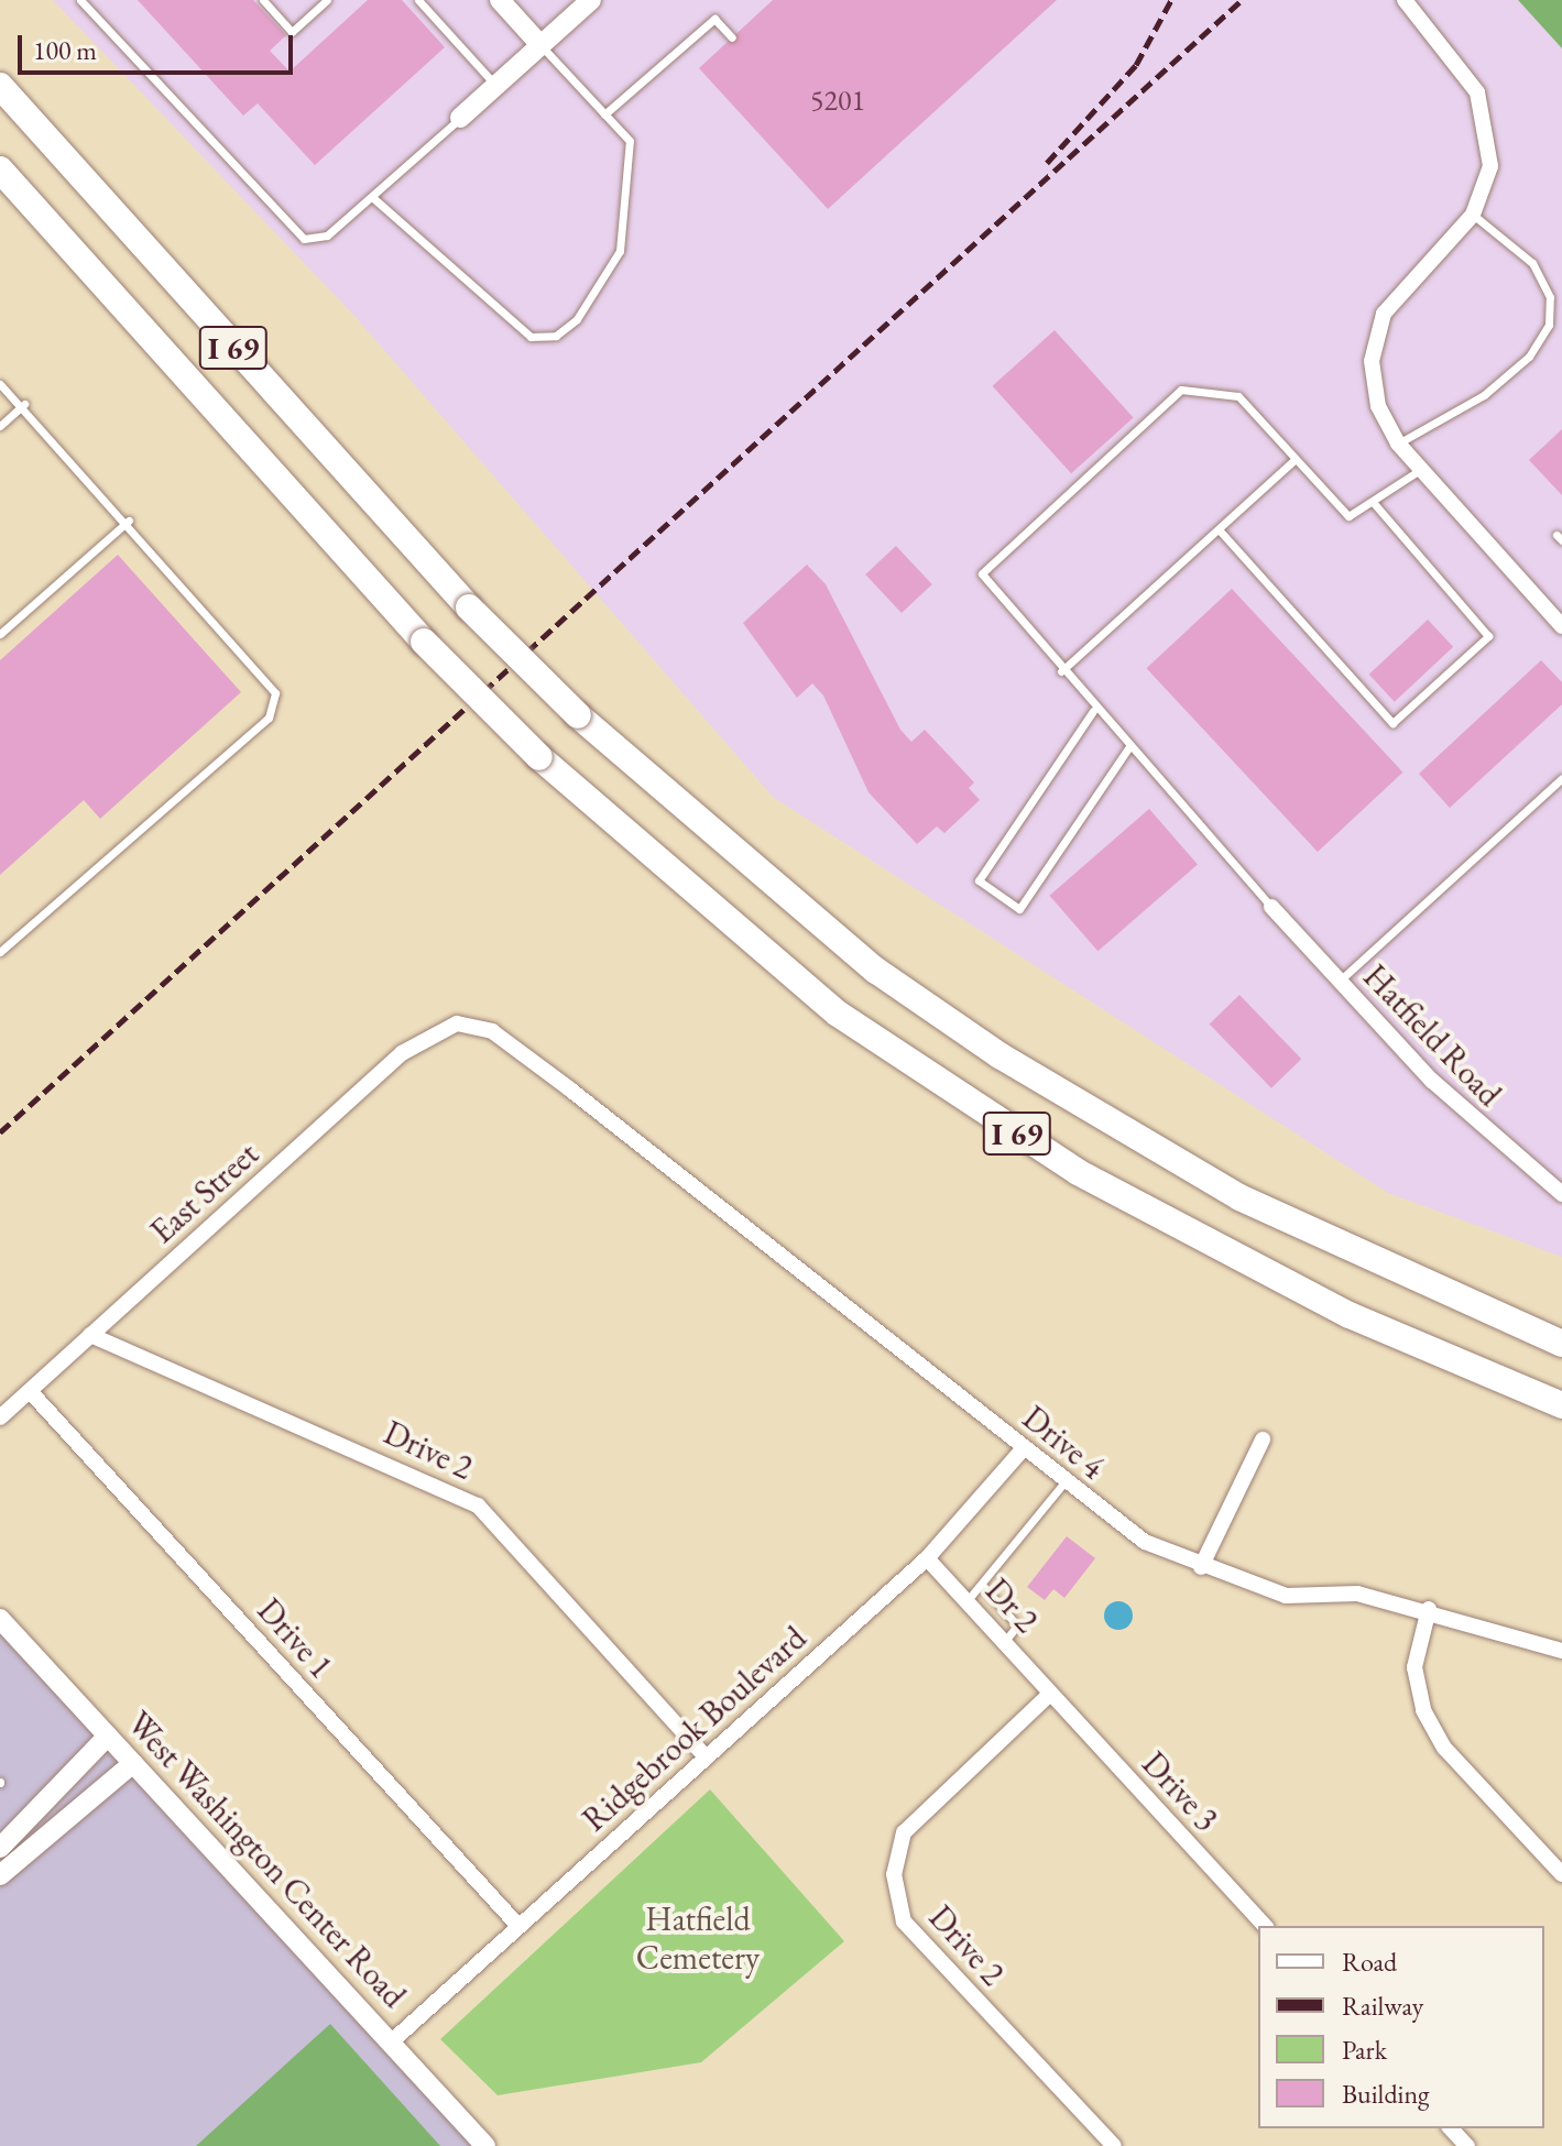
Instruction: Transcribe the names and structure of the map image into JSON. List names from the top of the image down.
{
  "streets": {
    "highway": ["I 69"],
    "main road": ["West Washington Center Road"],
    "street": [
      "Hatfield Road",
      "East Street",
      "Drive 4",
      "Drive 2",
      "Dr 2",
      "Drive 1",
      "Ridgebrook Boulevard",
      "Drive 3"
    ]
  },
  "crossings": [
    ["East Street", "Drive 4"],
    ["East Street", "Drive 2"],
    ["East Street", "Drive 1"],
    ["Drive 4", "Ridgebrook Boulevard"],
    ["Drive 2", "Dr 2"],
    ["Drive 2", "Ridgebrook Boulevard"],
    ["Drive 2", "Drive 3"],
    ["Dr 2", "Ridgebrook Boulevard"],
    ["Dr 2", "Drive 3"],
    ["Drive 1", "Ridgebrook Boulevard"],
    ["Ridgebrook Boulevard", "West Washington Center Road"]
  ],
  "parks": ["Hatfield Cemetery"],
  "house_numbers": ["5201"],
  "legend": [
    "Road",
    "Railway",
    "Park",
    "Building"
  ],
  "scale_bar": "100 m"
}
